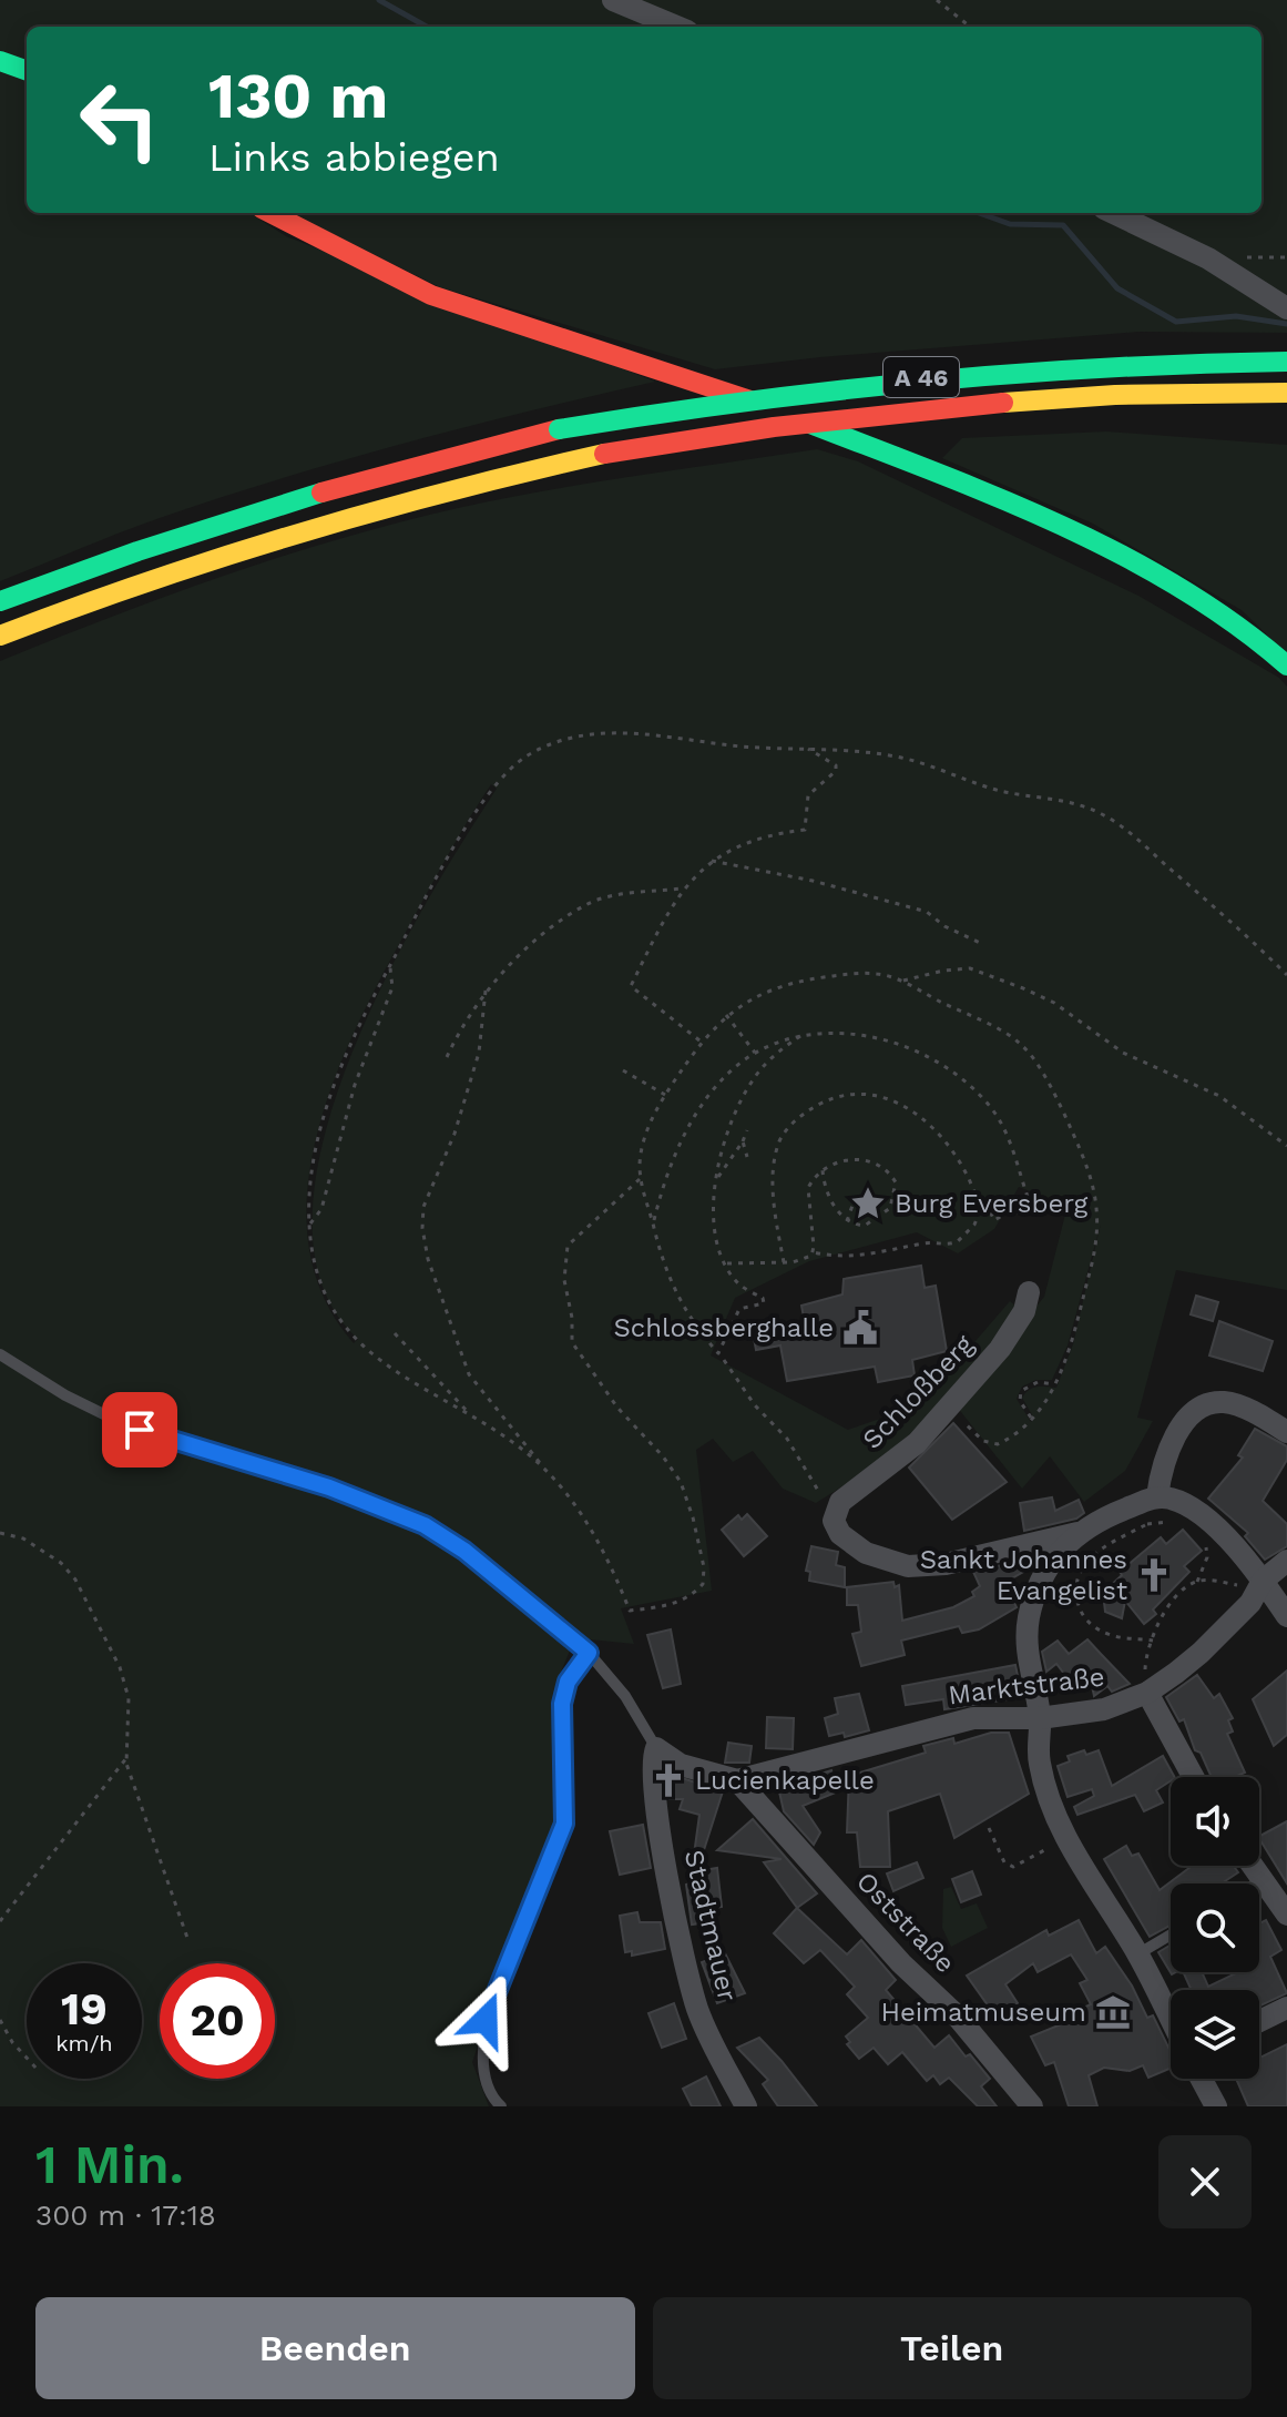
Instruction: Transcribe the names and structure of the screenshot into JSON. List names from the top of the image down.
{
  "streets": {
    "main road": ["A 46"],
    "street": [
      "Schloßberg",
      "Marktstraße",
      "Oststraße",
      "Stadtmauer"
    ]
  },
  "crossings": [
    ["Marktstraße", "Oststraße"]
  ],
  "places": {
    "place": ["Burg Eversberg"],
    "public building": ["Schlossberghalle"],
    "church": ["Sankt Johannes Evangelist", "Lucienkapelle"],
    "museum": ["Heimatmuseum"]
  },
  "page": {
    "turn": ["130 m", "Links abbiegen"],
    "speed": "19 km/h",
    "limit": "20",
    "heading": ["1 Min.", "300 m · 17:18"],
    "buttons": ["Beenden", "Teilen"]
  }
}
